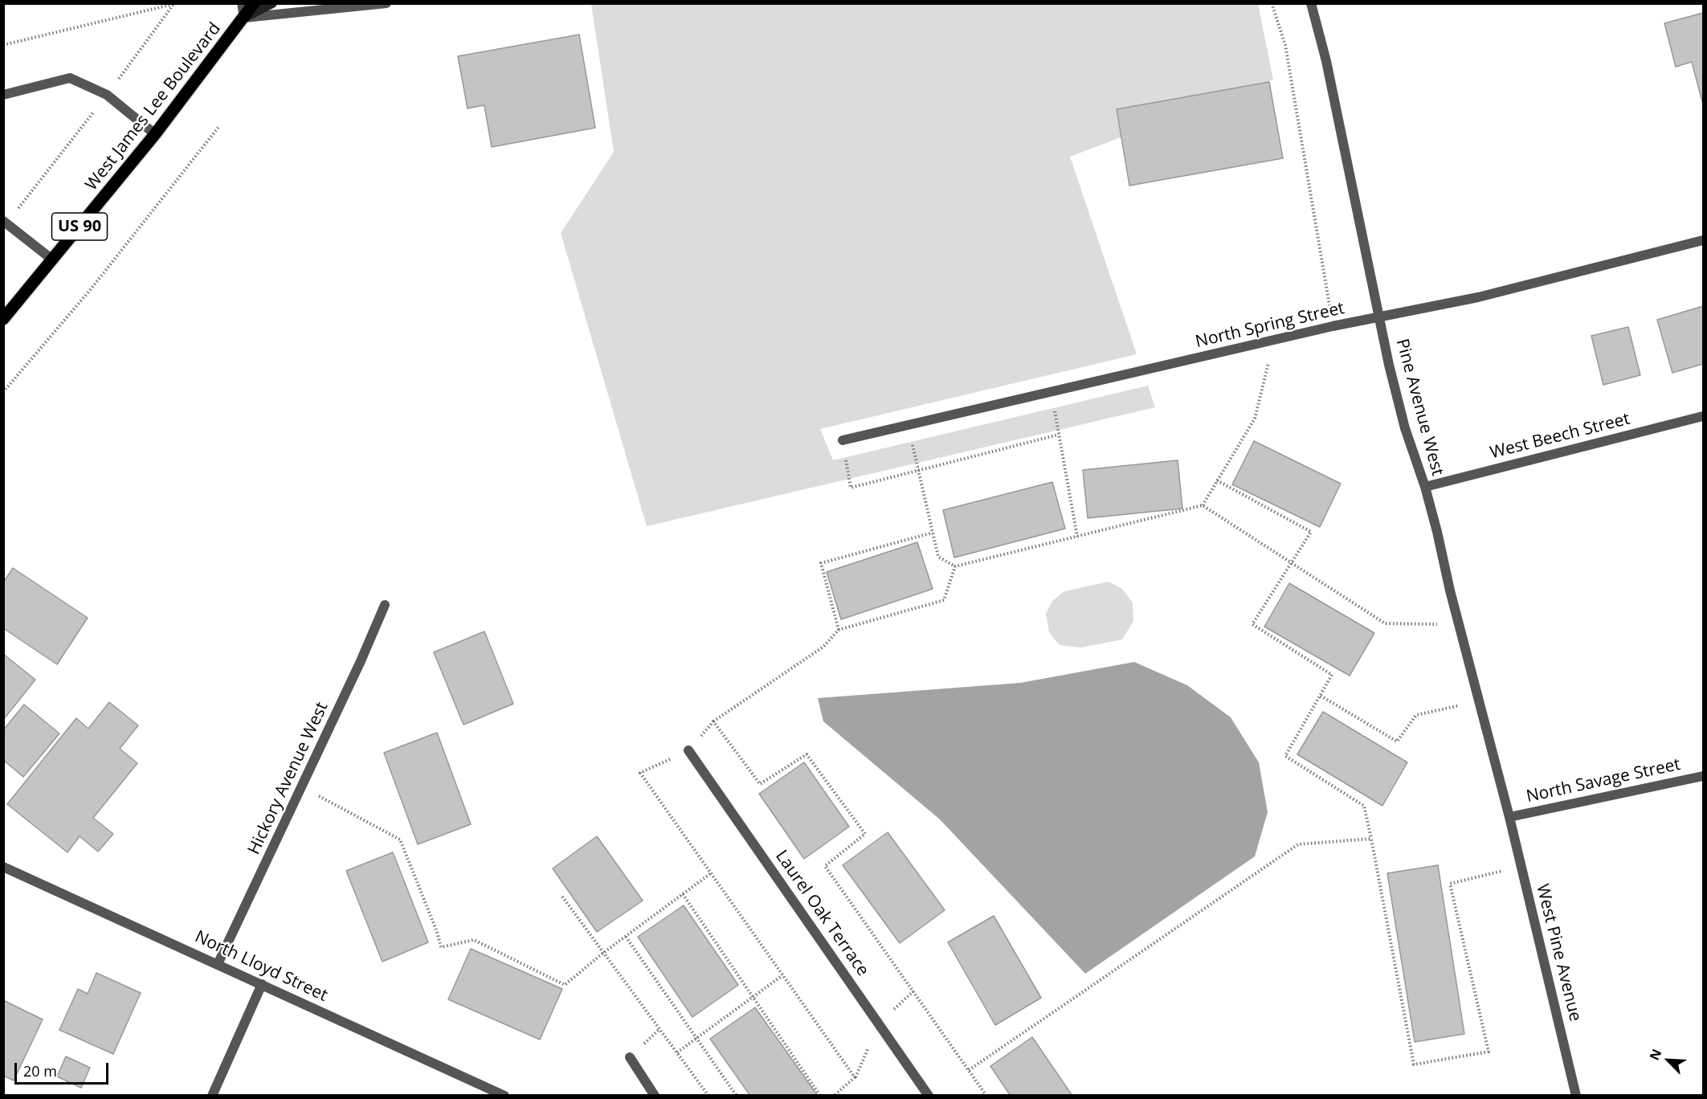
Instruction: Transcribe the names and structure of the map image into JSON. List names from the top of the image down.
{
  "streets": {
    "main road": ["West James Lee Boulevard", "US 90"],
    "street": [
      "North Spring Street",
      "Pine Avenue West",
      "West Beech Street",
      "Hickory Avenue West",
      "North Savage Street",
      "Laurel Oak Terrace",
      "West Pine Avenue",
      "North Lloyd Street"
    ]
  },
  "crossings": [
    ["North Spring Street", "Pine Avenue West"],
    ["Pine Avenue West", "West Beech Street"],
    ["Pine Avenue West", "North Savage Street"],
    ["Pine Avenue West", "West Pine Avenue"],
    ["Hickory Avenue West", "North Lloyd Street"],
    ["North Savage Street", "West Pine Avenue"]
  ],
  "scale_bar": "20 m",
  "north": "top left"
}
